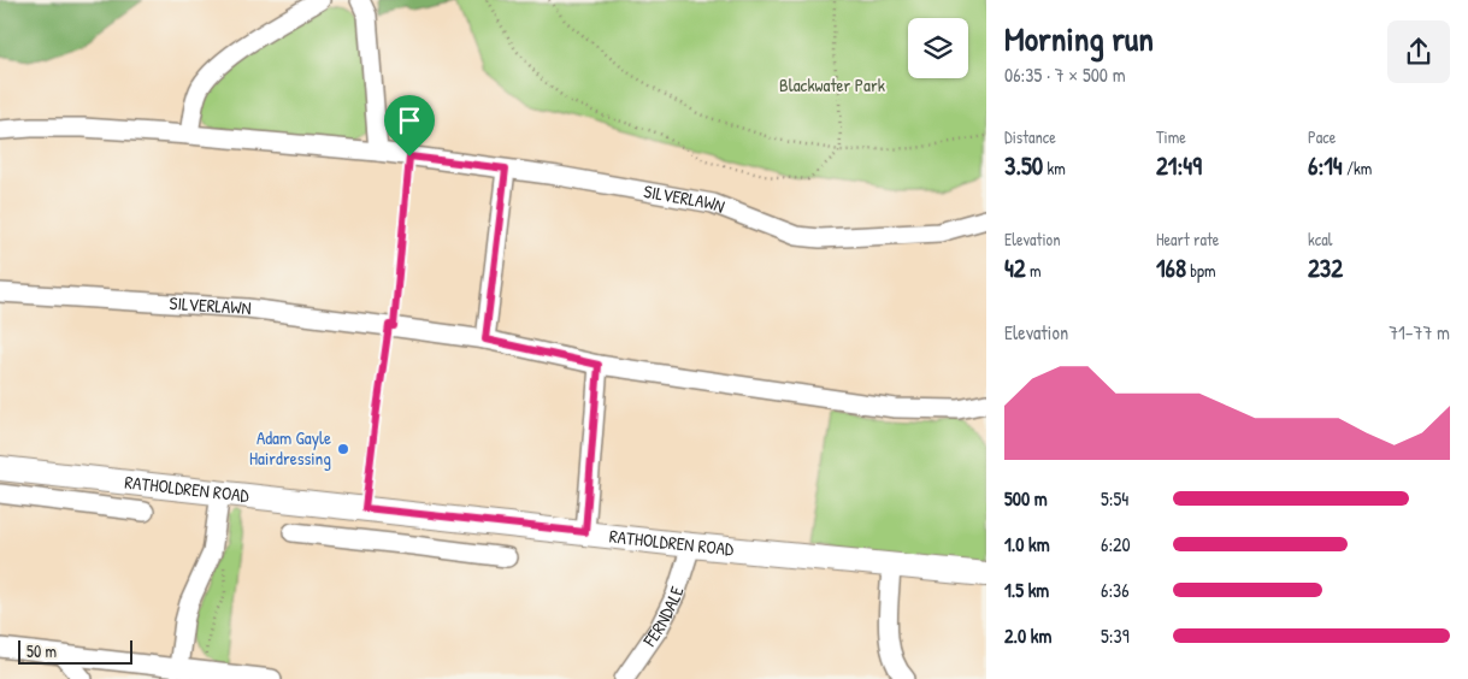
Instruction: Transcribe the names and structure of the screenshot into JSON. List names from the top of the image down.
{
  "streets": {
    "street": ["SILVERLAWN", "RATHOLDREN ROAD", "FERNDALE"]
  },
  "crossings": [
    ["RATHOLDREN ROAD", "FERNDALE"]
  ],
  "parks": ["Blackwater Park"],
  "places": ["Adam Gayle Hairdressing"],
  "scale_bar": "50 m",
  "page": {
    "heading": ["Morning run", "06:35 · 7 × 500 m"],
    "stats": [
      ["Distance", "3.50 km"],
      ["Time", "21:49"],
      ["Pace", "6:14 /km"],
      ["Elevation", "42 m"],
      ["Heart rate", "168 bpm"],
      ["kcal", "232"]
    ],
    "chart": ["Elevation", "71–77 m"],
    "list": [
      {
        "name": "500 m",
        "note": "5:54"
      },
      {
        "name": "1.0 km",
        "note": "6:20"
      },
      {
        "name": "1.5 km",
        "note": "6:36"
      },
      {
        "name": "2.0 km",
        "note": "5:39"
      }
    ],
    "scale": "50 m"
  }
}
